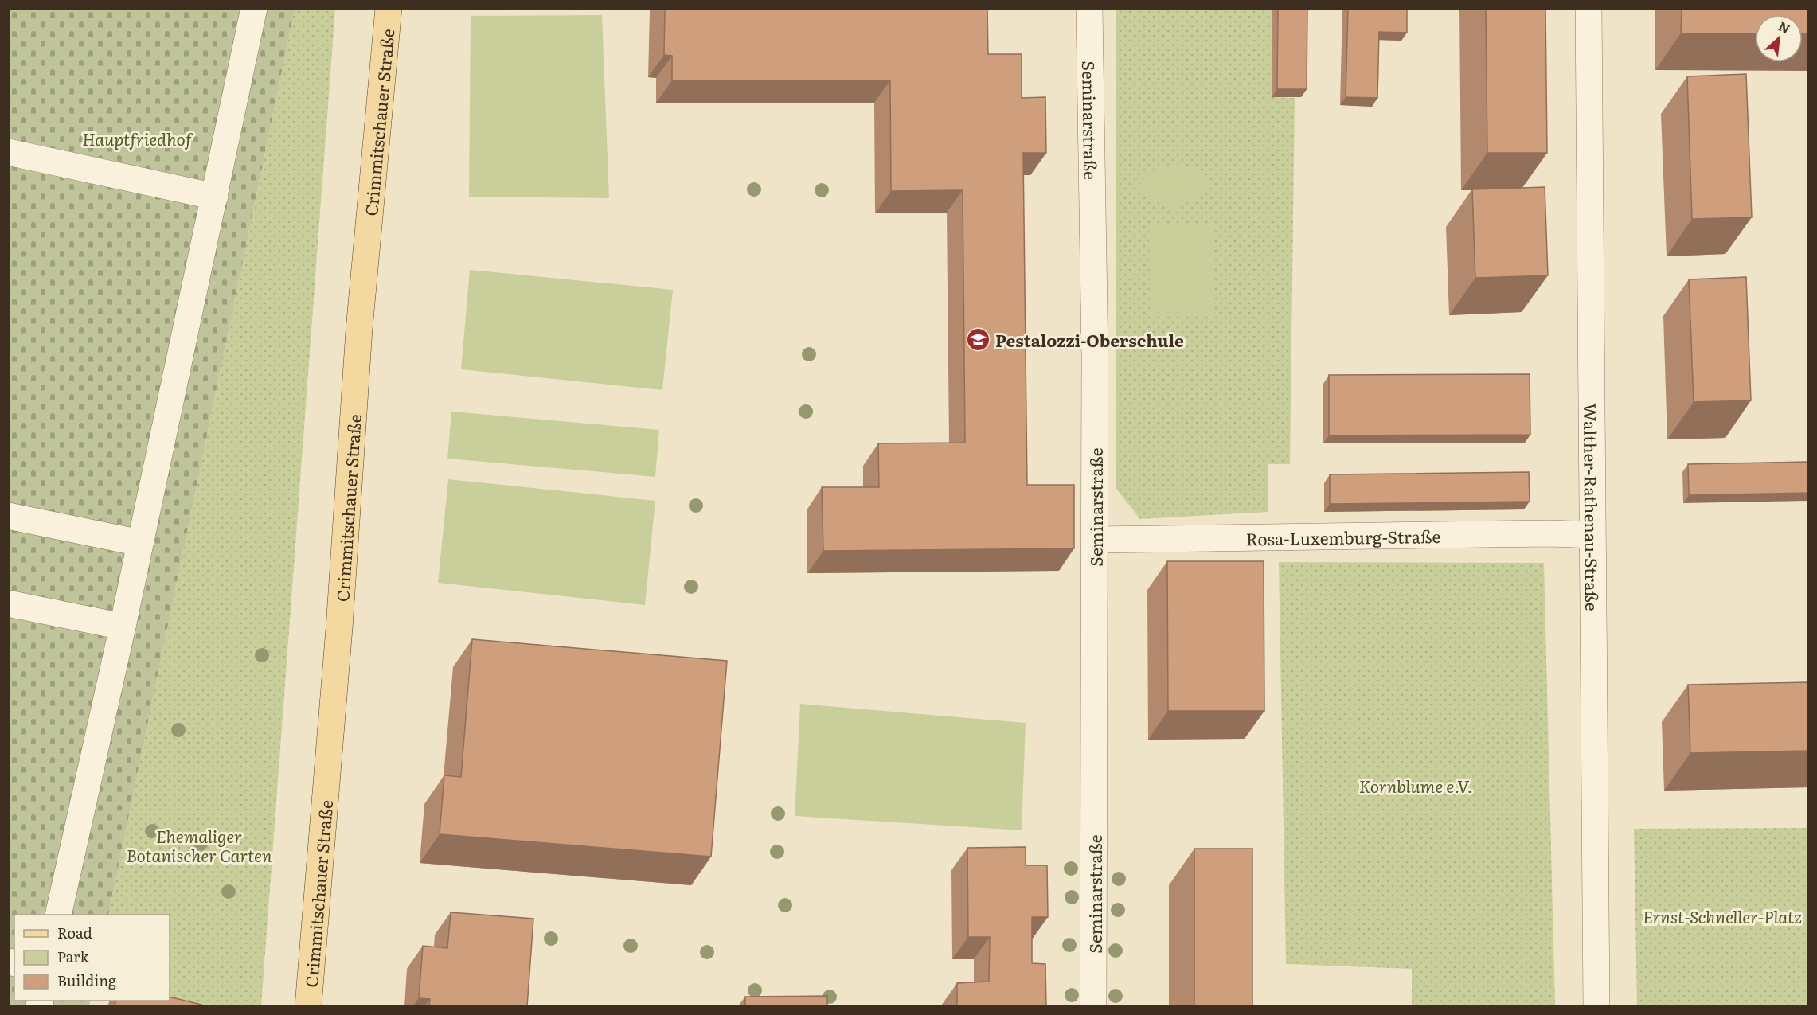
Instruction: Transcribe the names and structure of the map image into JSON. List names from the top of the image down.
{
  "streets": {
    "main road": ["Crimmitschauer Straße"],
    "street": ["Seminarstraße", "Walther-Rathenau-Straße", "Rosa-Luxemburg-Straße"]
  },
  "crossings": [
    ["Seminarstraße", "Rosa-Luxemburg-Straße"],
    ["Walther-Rathenau-Straße", "Rosa-Luxemburg-Straße"]
  ],
  "parks": [
    "Hauptfriedhof",
    "Kornblume e.V.",
    "Ehemaliger Botanischer Garten",
    "Ernst-Schneller-Platz"
  ],
  "places": {
    "school or university": ["Pestalozzi-Oberschule"]
  },
  "legend": ["Road", "Park", "Building"],
  "north": "top right"
}
